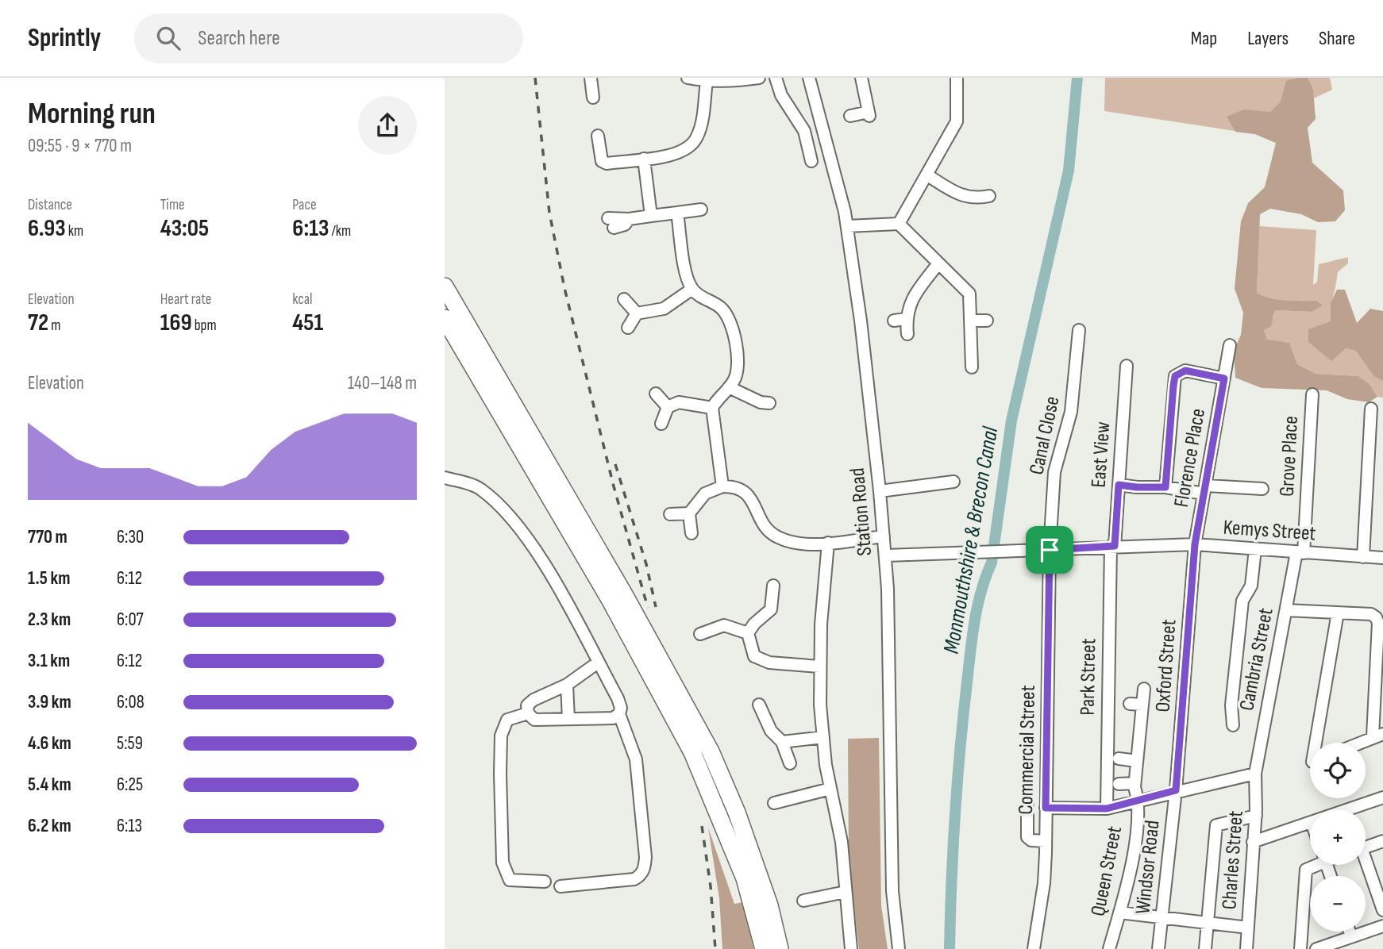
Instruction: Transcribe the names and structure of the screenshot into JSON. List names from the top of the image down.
{
  "streets": {
    "street": [
      "Canal Close",
      "East View",
      "Grove Place",
      "Florence Place",
      "Station Road",
      "Kemys Street",
      "Cambria Street",
      "Oxford Street",
      "Park Street",
      "Commercial Street",
      "Charles Street",
      "Windsor Road",
      "Queen Street"
    ]
  },
  "crossings": [
    ["Canal Close", "Kemys Street"],
    ["Canal Close", "Commercial Street"],
    ["East View", "Kemys Street"],
    ["East View", "Park Street"],
    ["Grove Place", "Kemys Street"],
    ["Grove Place", "Cambria Street"],
    ["Florence Place", "Kemys Street"],
    ["Florence Place", "Oxford Street"],
    ["Station Road", "Kemys Street"],
    ["Kemys Street", "Cambria Street"],
    ["Kemys Street", "Oxford Street"],
    ["Kemys Street", "Park Street"],
    ["Kemys Street", "Commercial Street"],
    ["Cambria Street", "Charles Street"],
    ["Oxford Street", "Windsor Road"]
  ],
  "water": ["Monmouthshire & Brecon Canal"],
  "page": {
    "header": "Sprintly",
    "search": "Search here",
    "nav": ["Map", "Layers", "Share"],
    "heading": ["Morning run", "09:55 · 9 × 770 m"],
    "stats": [
      ["Distance", "6.93 km"],
      ["Time", "43:05"],
      ["Pace", "6:13 /km"],
      ["Elevation", "72 m"],
      ["Heart rate", "169 bpm"],
      ["kcal", "451"]
    ],
    "chart": ["Elevation", "140–148 m"],
    "list": [
      {
        "name": "770 m",
        "note": "6:30"
      },
      {
        "name": "1.5 km",
        "note": "6:12"
      },
      {
        "name": "2.3 km",
        "note": "6:07"
      },
      {
        "name": "3.1 km",
        "note": "6:12"
      },
      {
        "name": "3.9 km",
        "note": "6:08"
      },
      {
        "name": "4.6 km",
        "note": "5:59"
      },
      {
        "name": "5.4 km",
        "note": "6:25"
      },
      {
        "name": "6.2 km",
        "note": "6:13"
      }
    ],
    "map_buttons": ["+", "−"]
  }
}
